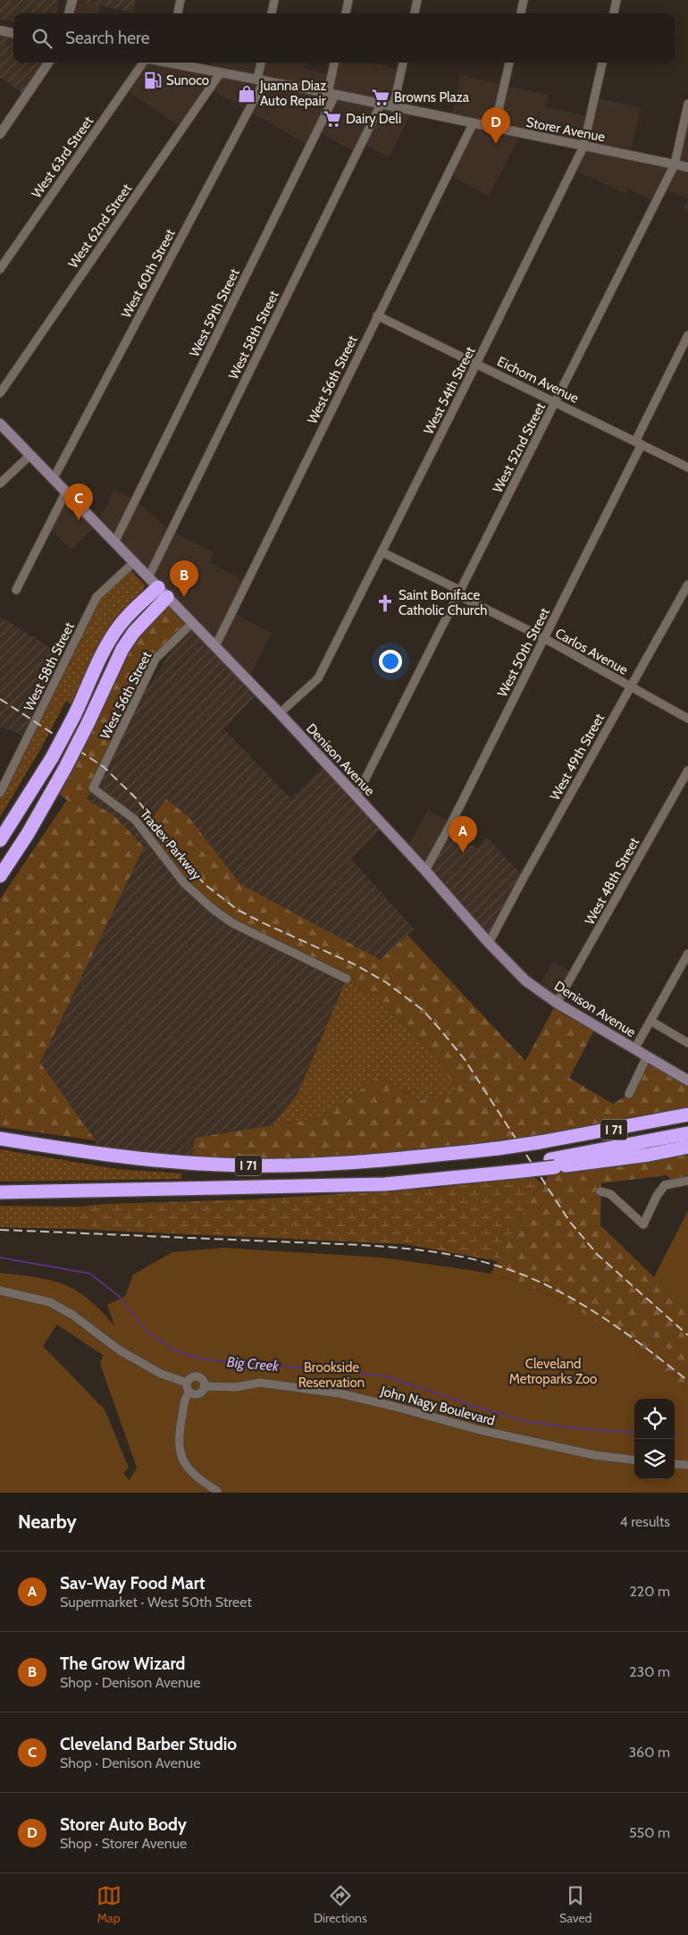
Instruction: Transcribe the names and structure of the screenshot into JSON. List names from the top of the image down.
{
  "streets": {
    "highway": ["I 71"],
    "main road": ["Denison Avenue"],
    "street": [
      "Storer Avenue",
      "West 63rd Street",
      "West 62nd Street",
      "West 60th Street",
      "West 59th Street",
      "West 58th Street",
      "West 56th Street",
      "Eichorn Avenue",
      "West 54th Street",
      "West 52nd Street",
      "Carlos Avenue",
      "West 50th Street",
      "West 49th Street",
      "Tradex Parkway",
      "West 48th Street",
      "John Nagy Boulevard"
    ]
  },
  "crossings": [
    ["Storer Avenue", "West 62nd Street"],
    ["Storer Avenue", "West 60th Street"],
    ["Storer Avenue", "West 59th Street"],
    ["Storer Avenue", "West 58th Street"],
    ["Storer Avenue", "West 56th Street"],
    ["Storer Avenue", "West 54th Street"],
    ["Storer Avenue", "West 52nd Street"],
    ["West 60th Street", "Denison Avenue"],
    ["West 59th Street", "Denison Avenue"],
    ["West 58th Street", "Denison Avenue"],
    ["West 56th Street", "Eichorn Avenue"],
    ["West 56th Street", "Denison Avenue"],
    ["West 56th Street", "Tradex Parkway"],
    ["Eichorn Avenue", "West 54th Street"],
    ["Eichorn Avenue", "West 52nd Street"],
    ["Eichorn Avenue", "West 50th Street"],
    ["West 54th Street", "Carlos Avenue"],
    ["West 54th Street", "Denison Avenue"],
    ["West 52nd Street", "Carlos Avenue"],
    ["West 52nd Street", "Denison Avenue"],
    ["Carlos Avenue", "West 50th Street"],
    ["Carlos Avenue", "West 49th Street"],
    ["West 50th Street", "Denison Avenue"],
    ["West 49th Street", "Denison Avenue"],
    ["Denison Avenue", "West 48th Street"]
  ],
  "water": ["Big Creek"],
  "parks": ["Cleveland Metroparks Zoo", "Brookside Reservation"],
  "places": {
    "fuel station": ["Sunoco"],
    "shop": ["Juanna Diaz Auto Repair"],
    "supermarket": ["Browns Plaza", "Dairy Deli"],
    "church": ["Saint Boniface Catholic Church"]
  },
  "page": {
    "search": "Search here",
    "pins": [
      "D",
      "C",
      "B",
      "A"
    ],
    "heading": ["Nearby", "4 results"],
    "list": [
      {
        "mark": "A",
        "name": "Sav-Way Food Mart",
        "note": "Supermarket · West 50th Street",
        "value": "220 m"
      },
      {
        "mark": "B",
        "name": "The Grow Wizard",
        "note": "Shop · Denison Avenue",
        "value": "230 m"
      },
      {
        "mark": "C",
        "name": "Cleveland Barber Studio",
        "note": "Shop · Denison Avenue",
        "value": "360 m"
      },
      {
        "mark": "D",
        "name": "Storer Auto Body",
        "note": "Shop · Storer Avenue",
        "value": "550 m"
      }
    ],
    "nav": ["Map", "Directions", "Saved"]
  }
}
